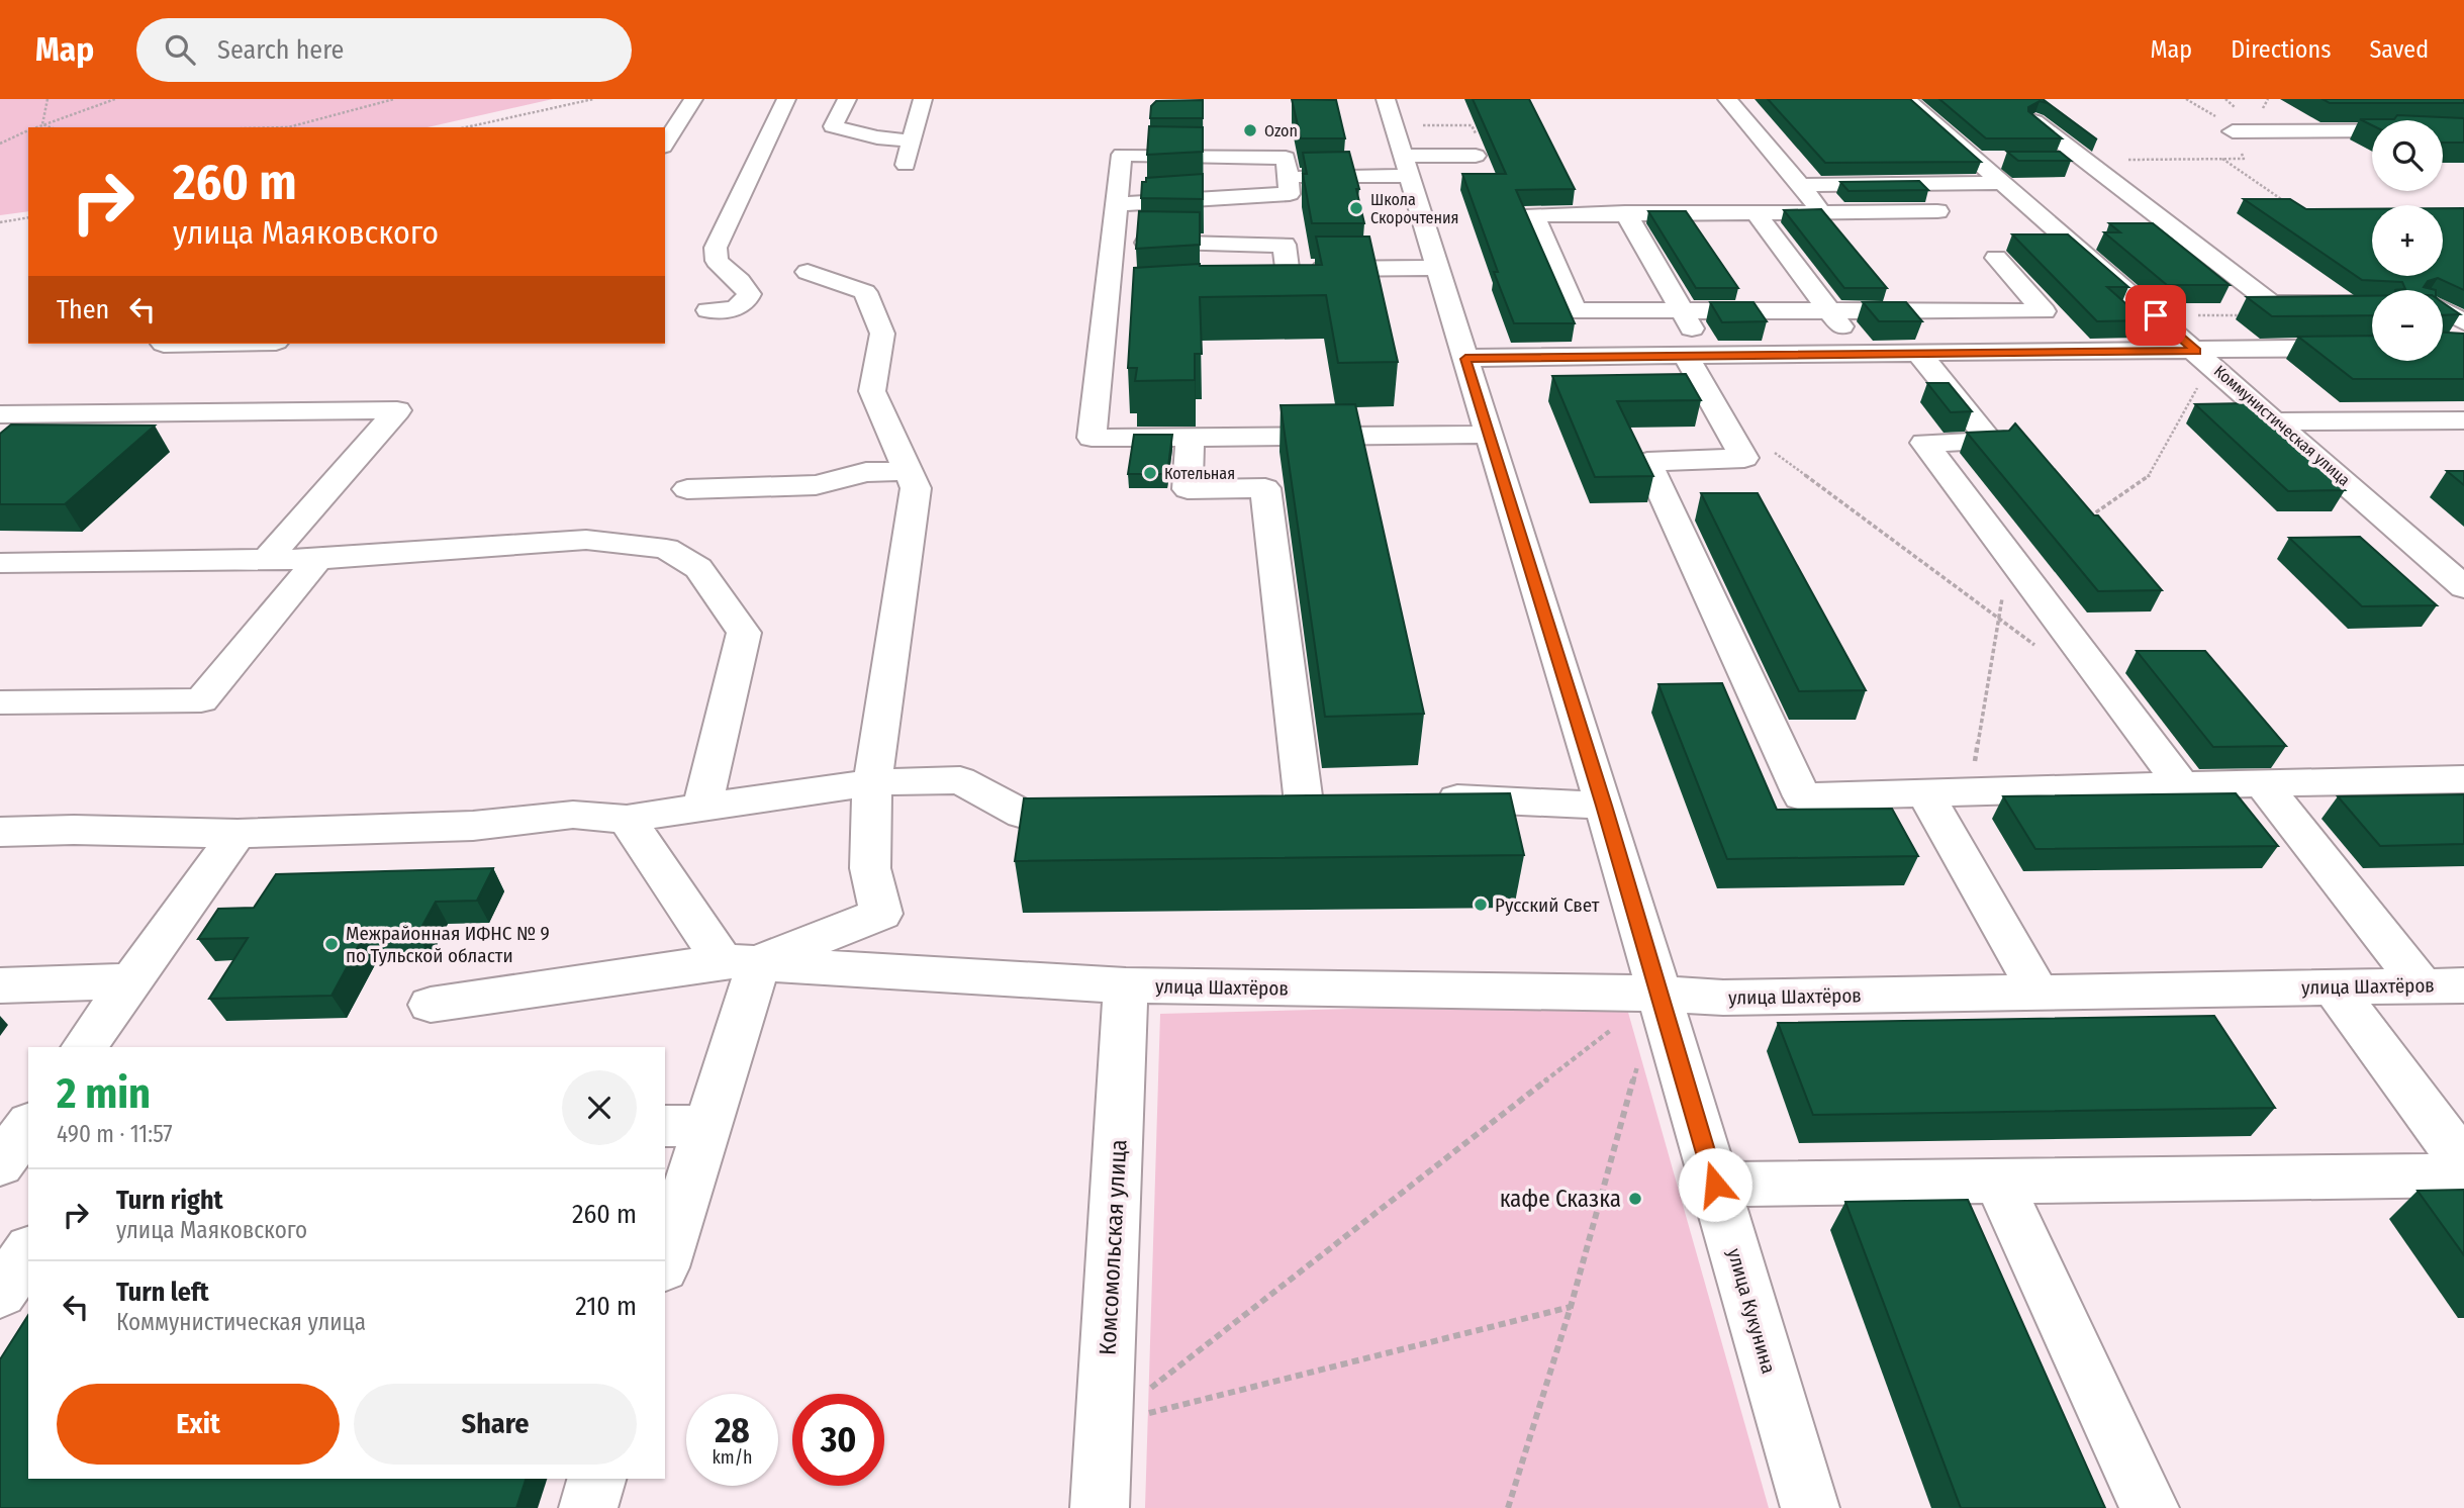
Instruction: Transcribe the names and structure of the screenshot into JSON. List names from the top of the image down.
{
  "streets": {
    "street": [
      "Коммунистическая улица",
      "улица Шахтёров",
      "Комсомольская улица",
      "улица Кукунина"
    ]
  },
  "crossings": [
    ["улица Шахтёров", "Комсомольская улица"],
    ["улица Шахтёров", "улица Кукунина"]
  ],
  "places": [
    "Ozon",
    "Школа Скорочтения",
    "Котельная",
    "Русский Свет",
    "Межрайонная ИФНС № 9 по Тульской области",
    "кафе Сказка"
  ],
  "page": {
    "header": "Map",
    "search": "Search here",
    "nav": ["Map", "Directions", "Saved"],
    "map_buttons": ["+", "−"],
    "turn": ["260 m", "улица Маяковского"],
    "then": "Then",
    "heading": ["2 min", "490 m · 11:57"],
    "list": [
      {
        "name": "Turn right",
        "note": "улица Маяковского",
        "value": "260 m"
      },
      {
        "name": "Turn left",
        "note": "Коммунистическая улица",
        "value": "210 m"
      }
    ],
    "buttons": ["Exit", "Share"],
    "speed": "28 km/h",
    "limit": "30"
  }
}
